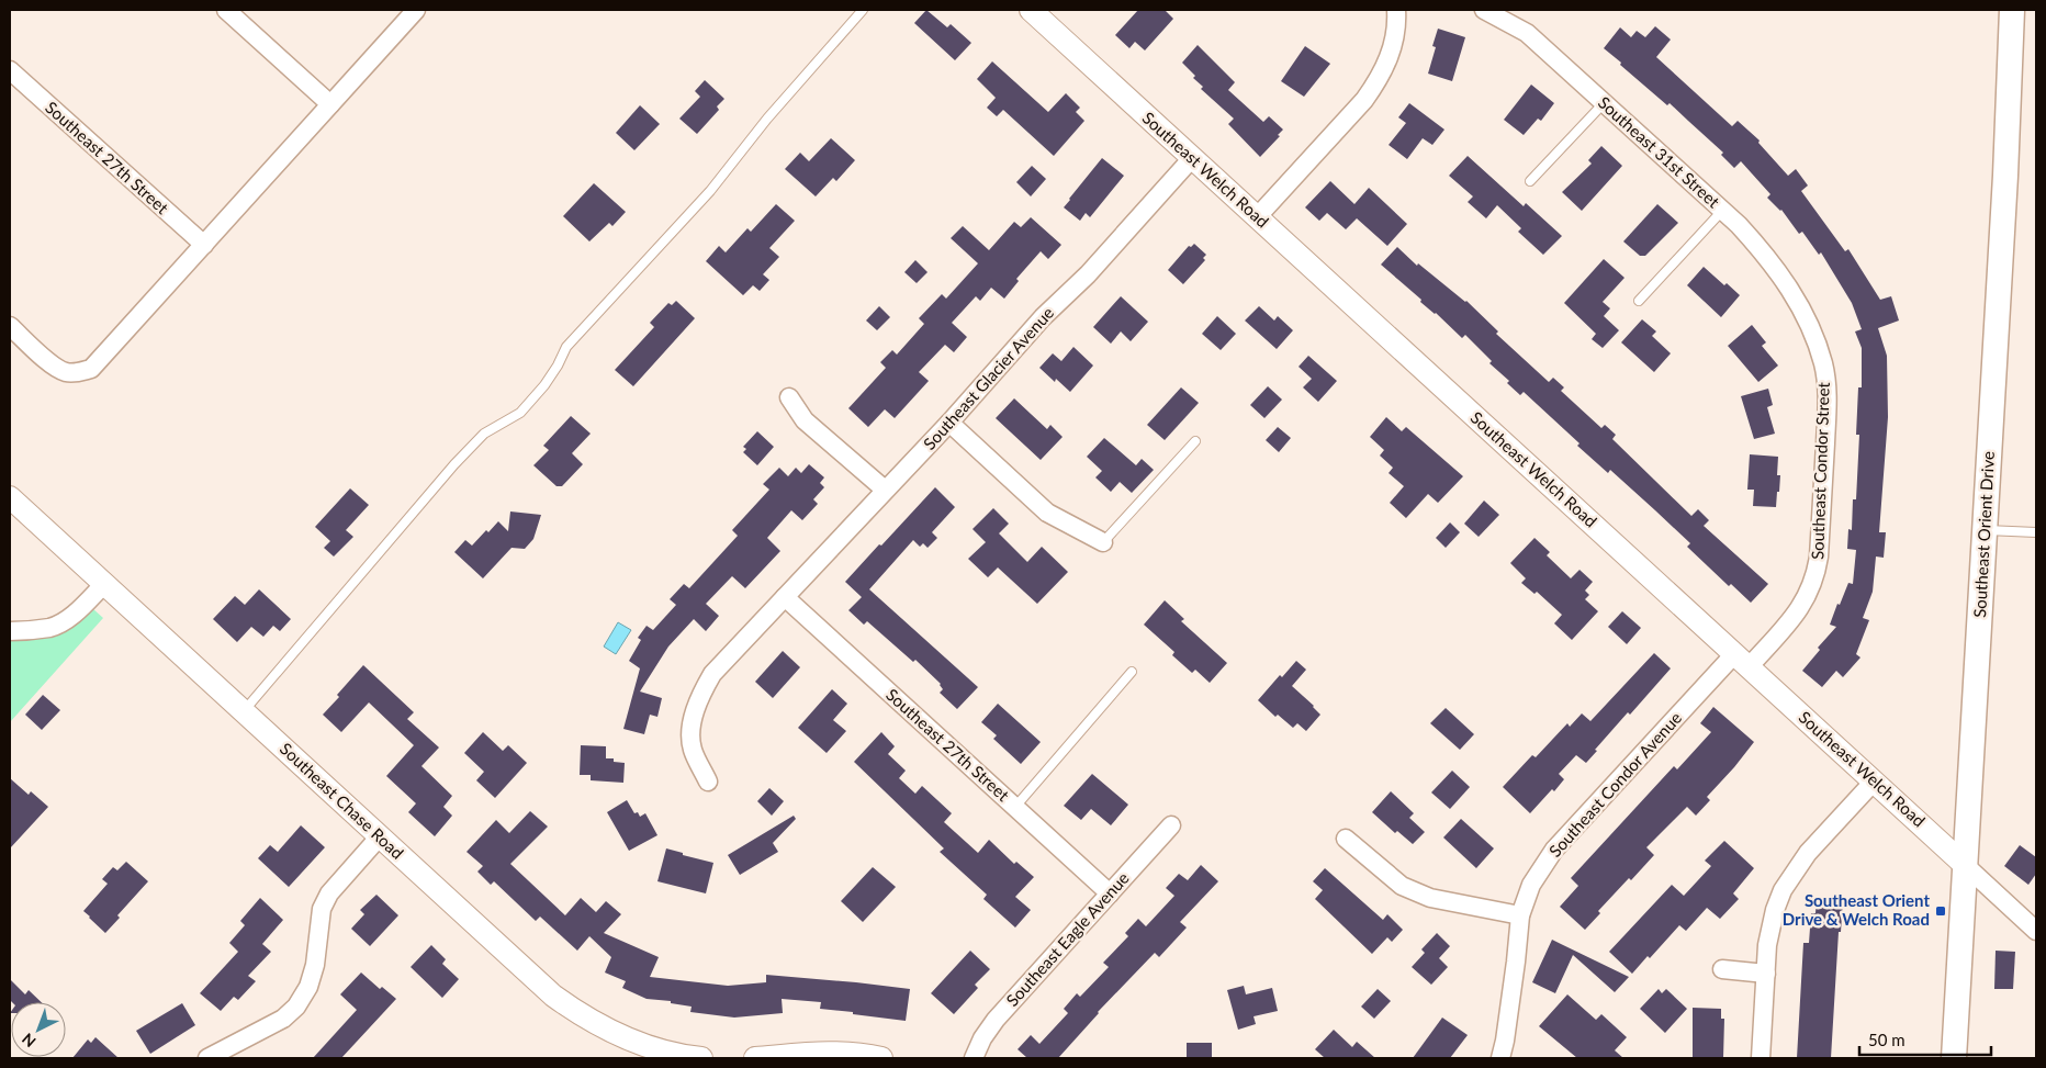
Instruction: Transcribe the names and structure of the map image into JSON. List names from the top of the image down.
{
  "streets": {
    "main road": ["Southeast Orient Drive"],
    "street": [
      "Southeast 31st Street",
      "Southeast 27th Street",
      "Southeast Welch Road",
      "Southeast Glacier Avenue",
      "Southeast Condor Street",
      "Southeast Condor Avenue",
      "Southeast Chase Road",
      "Southeast Eagle Avenue"
    ]
  },
  "crossings": [
    ["Southeast 31st Street", "Southeast Condor Street"],
    ["Southeast 27th Street", "Southeast Glacier Avenue"],
    ["Southeast 27th Street", "Southeast Eagle Avenue"],
    ["Southeast Welch Road", "Southeast Glacier Avenue"],
    ["Southeast Welch Road", "Southeast Condor Street"],
    ["Southeast Welch Road", "Southeast Orient Drive"],
    ["Southeast Welch Road", "Southeast Condor Avenue"],
    ["Southeast Condor Street", "Southeast Condor Avenue"]
  ],
  "places": {
    "transit": ["Southeast Orient Drive & Welch Road"]
  },
  "scale_bar": "50 m",
  "north": "bottom left"
}
